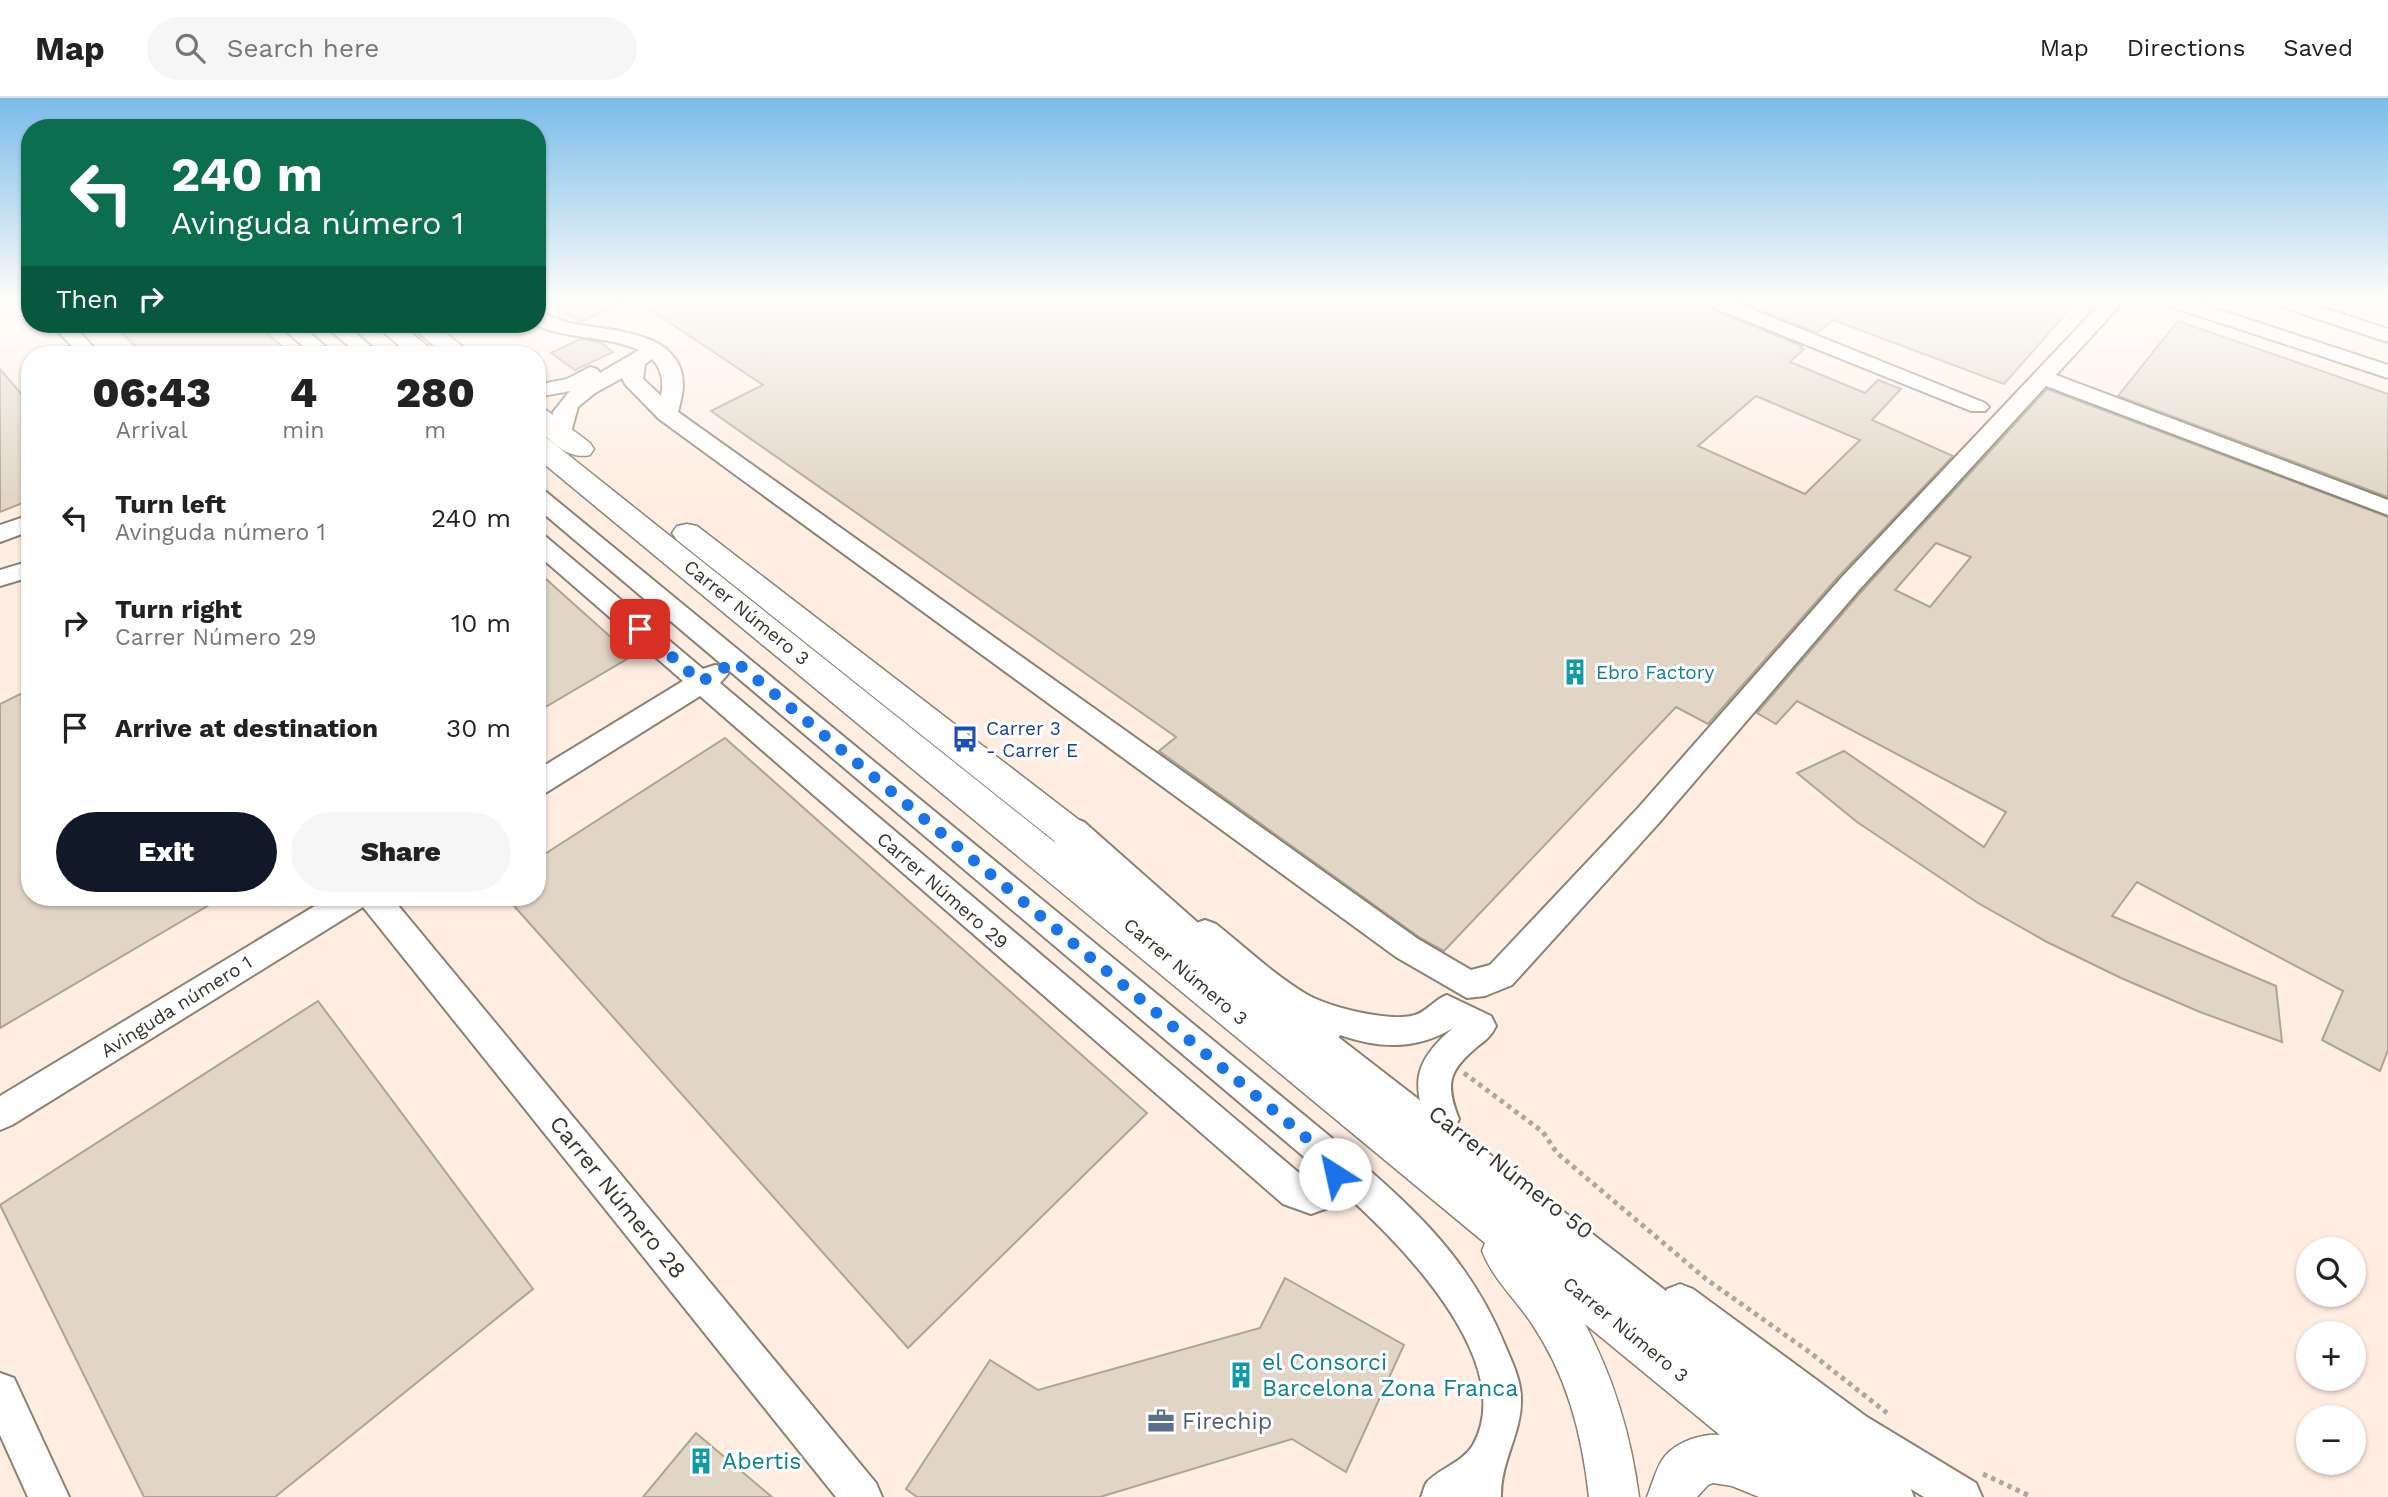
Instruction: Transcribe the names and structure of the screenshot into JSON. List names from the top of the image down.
{
  "streets": {
    "main road": ["Carrer Número 3"],
    "street": [
      "Carrer Número 29",
      "Avinguda número 1",
      "Carrer Número 50",
      "Carrer Número 28"
    ]
  },
  "crossings": [
    ["Carrer Número 3", "Carrer Número 50"]
  ],
  "places": {
    "building": ["Ebro Factory", "el Consorci Barcelona Zona Franca", "Abertis"],
    "bus stop": ["Carrer 3 - Carrer E"],
    "office": ["Firechip"]
  },
  "page": {
    "header": "Map",
    "search": "Search here",
    "nav": ["Map", "Directions", "Saved"],
    "turn": ["240 m", "Avinguda número 1"],
    "then": "Then",
    "eta": [
      "06:43",
      "Arrival",
      "4",
      "min",
      "280",
      "m"
    ],
    "list": [
      {
        "name": "Turn left",
        "note": "Avinguda número 1",
        "value": "240 m"
      },
      {
        "name": "Turn right",
        "note": "Carrer Número 29",
        "value": "10 m"
      },
      {
        "name": "Arrive at destination",
        "value": "30 m"
      }
    ],
    "buttons": ["Exit", "Share"],
    "map_buttons": ["+", "−"]
  }
}
